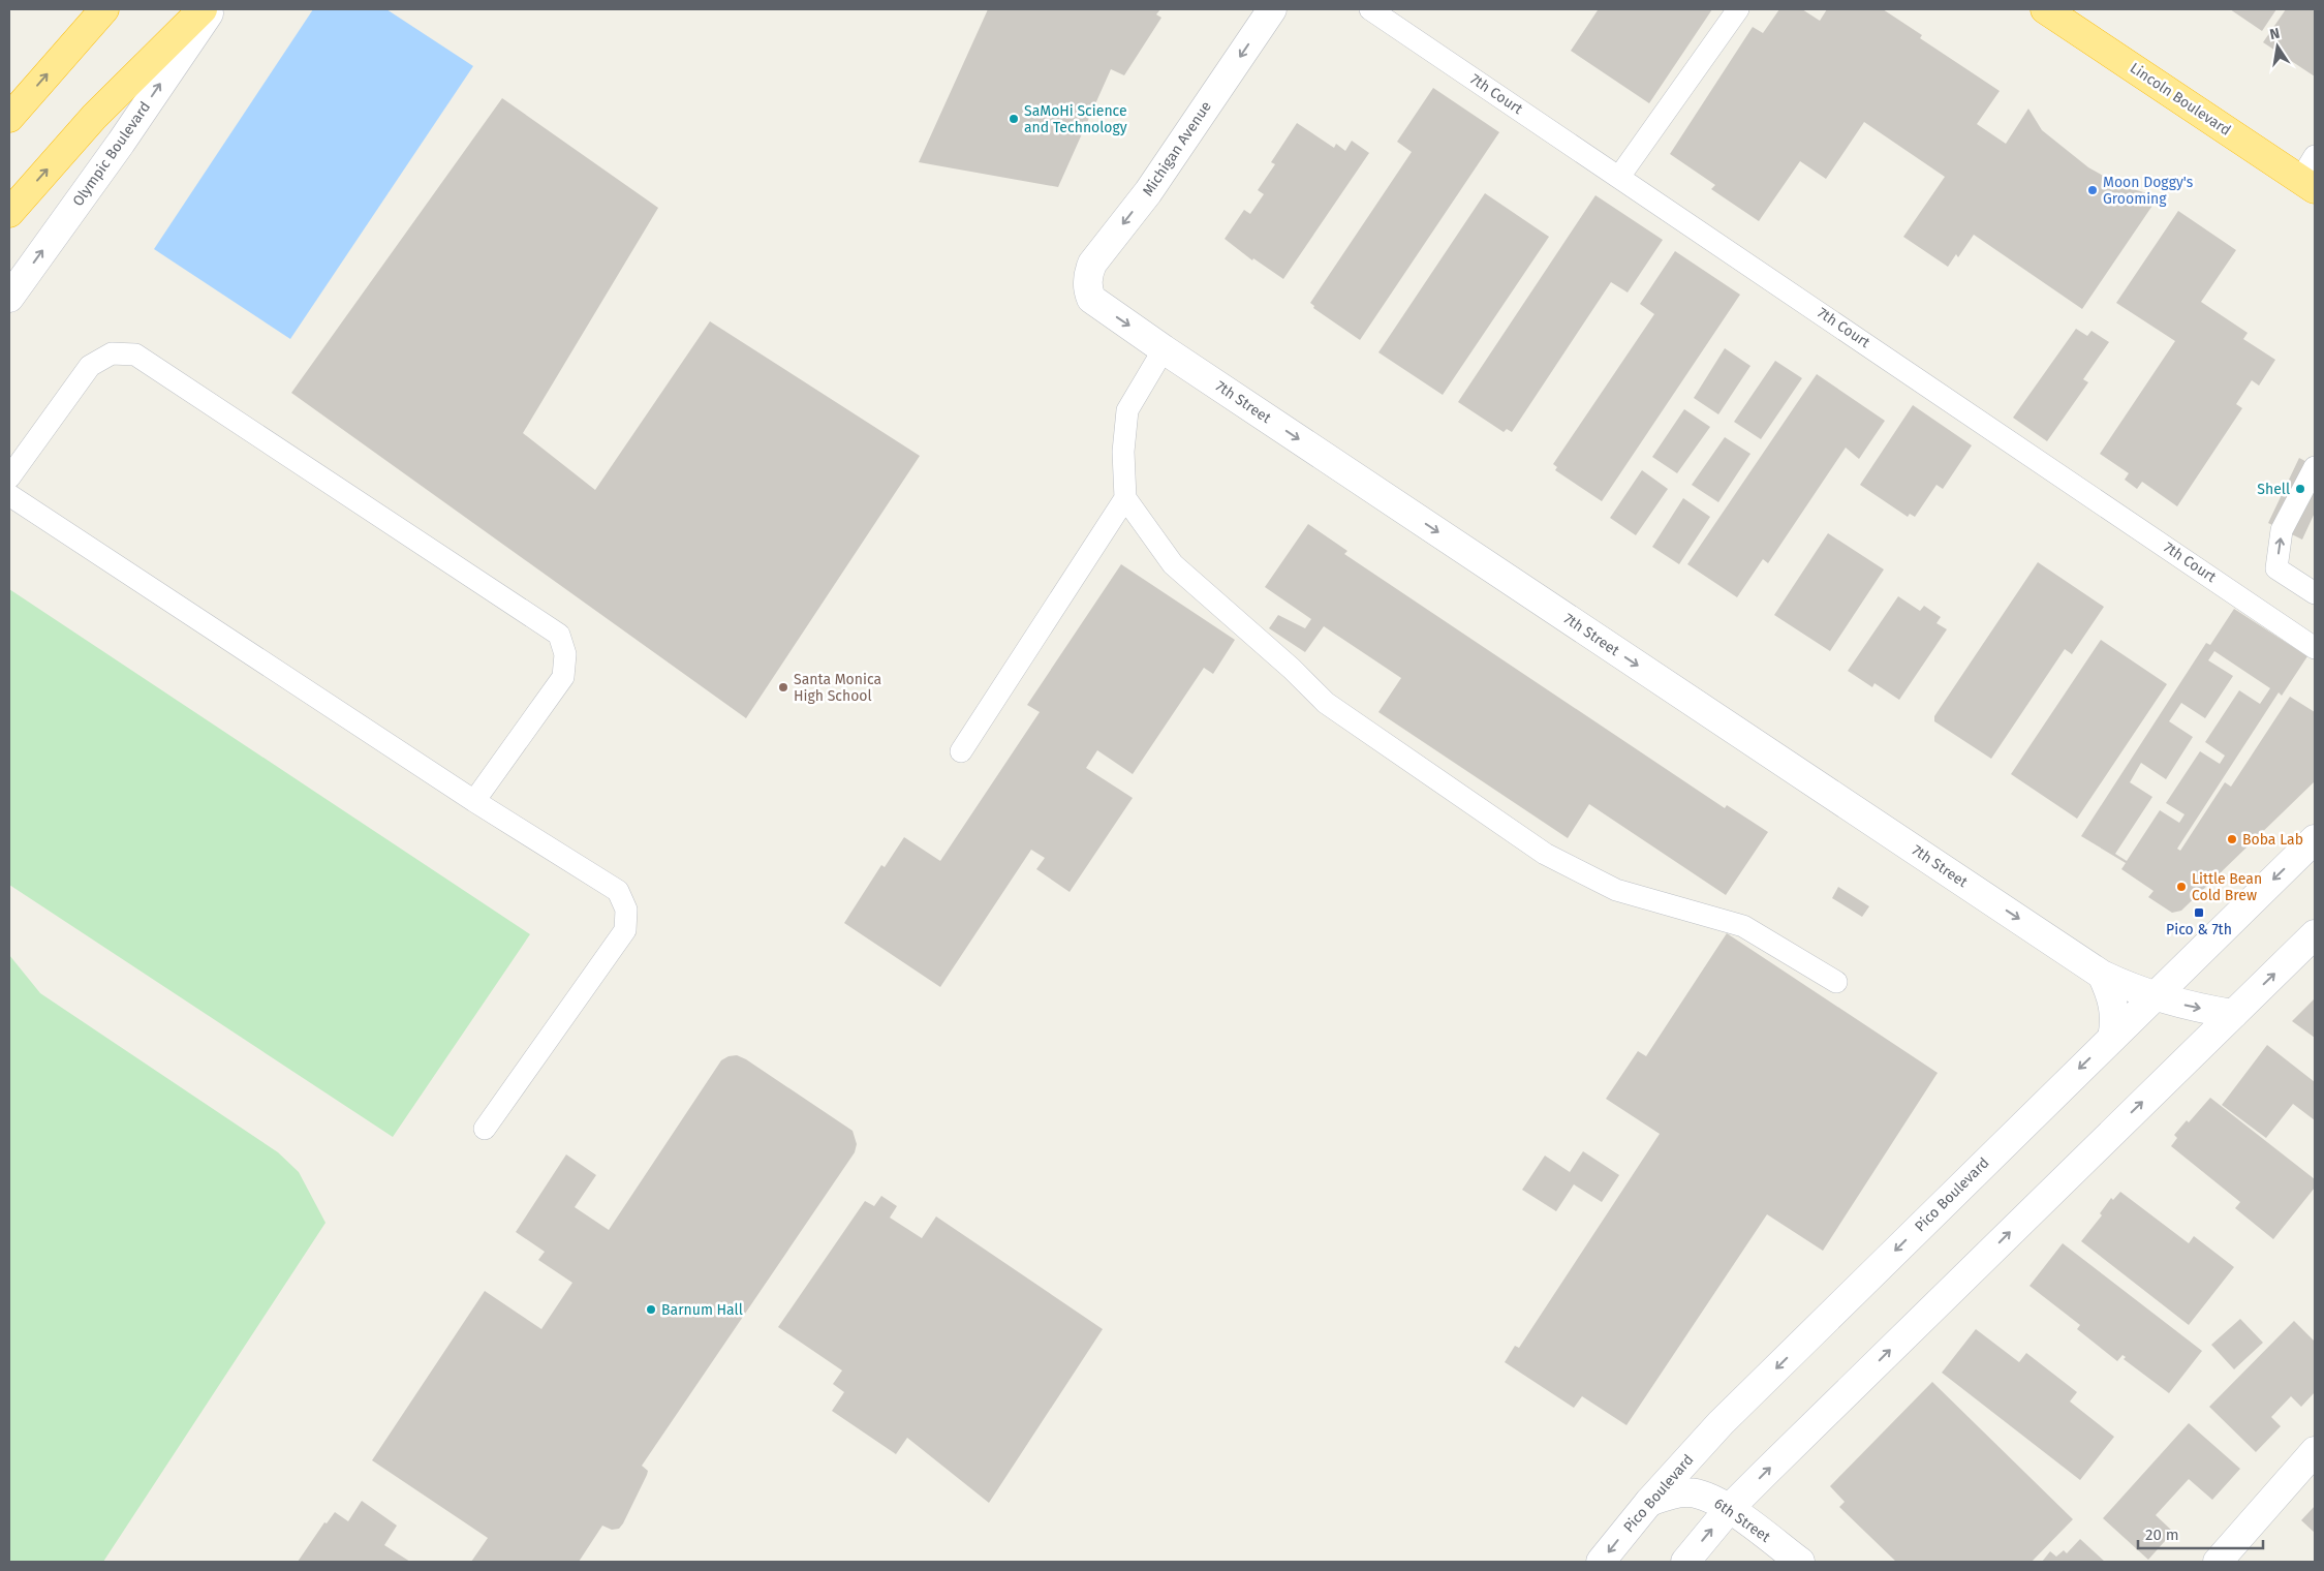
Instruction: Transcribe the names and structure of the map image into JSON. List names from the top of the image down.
{
  "streets": {
    "highway": ["Lincoln Boulevard"],
    "main road": [
      "Michigan Avenue",
      "Olympic Boulevard",
      "7th Street",
      "Pico Boulevard",
      "6th Street"
    ],
    "lane": ["7th Court"]
  },
  "crossings": [
    ["Michigan Avenue", "7th Street"],
    ["7th Street", "Pico Boulevard"],
    ["Pico Boulevard", "6th Street"]
  ],
  "one_way": ["Michigan Avenue", "Olympic Boulevard", "7th Street"],
  "places": {
    "other": [
      "SaMoHi Science and Technology",
      "Moon Doggy's Grooming",
      "Shell",
      "Santa Monica High School",
      "Boba Lab",
      "Little Bean Cold Brew",
      "Barnum Hall"
    ],
    "transit": ["Pico & 7th"]
  },
  "scale_bar": "20 m",
  "north": "top"
}
